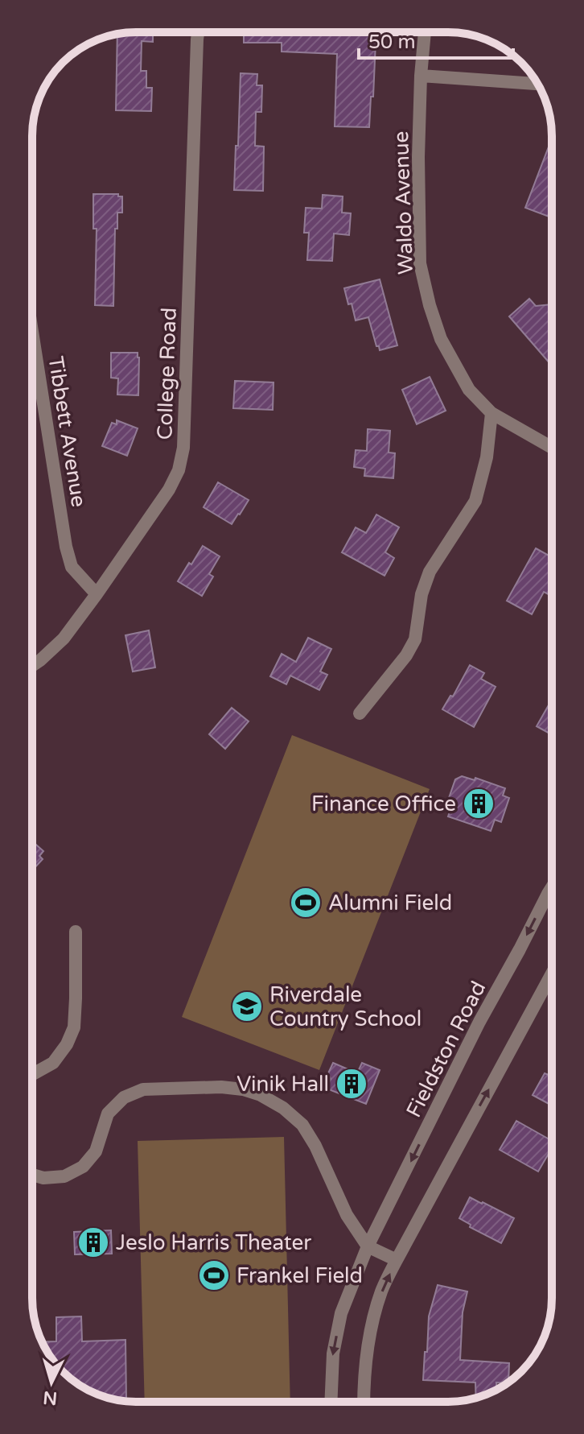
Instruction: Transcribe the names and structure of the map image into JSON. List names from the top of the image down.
{
  "streets": {
    "street": [
      "Waldo Avenue",
      "College Road",
      "Tibbett Avenue",
      "Fieldston Road"
    ]
  },
  "crossings": [
    ["College Road", "Tibbett Avenue"]
  ],
  "places": {
    "building": ["Finance Office", "Vinik Hall", "Jeslo Harris Theater"],
    "sports": ["Alumni Field", "Frankel Field"],
    "school or university": ["Riverdale Country School"]
  },
  "scale_bar": "50 m",
  "north": "bottom"
}
